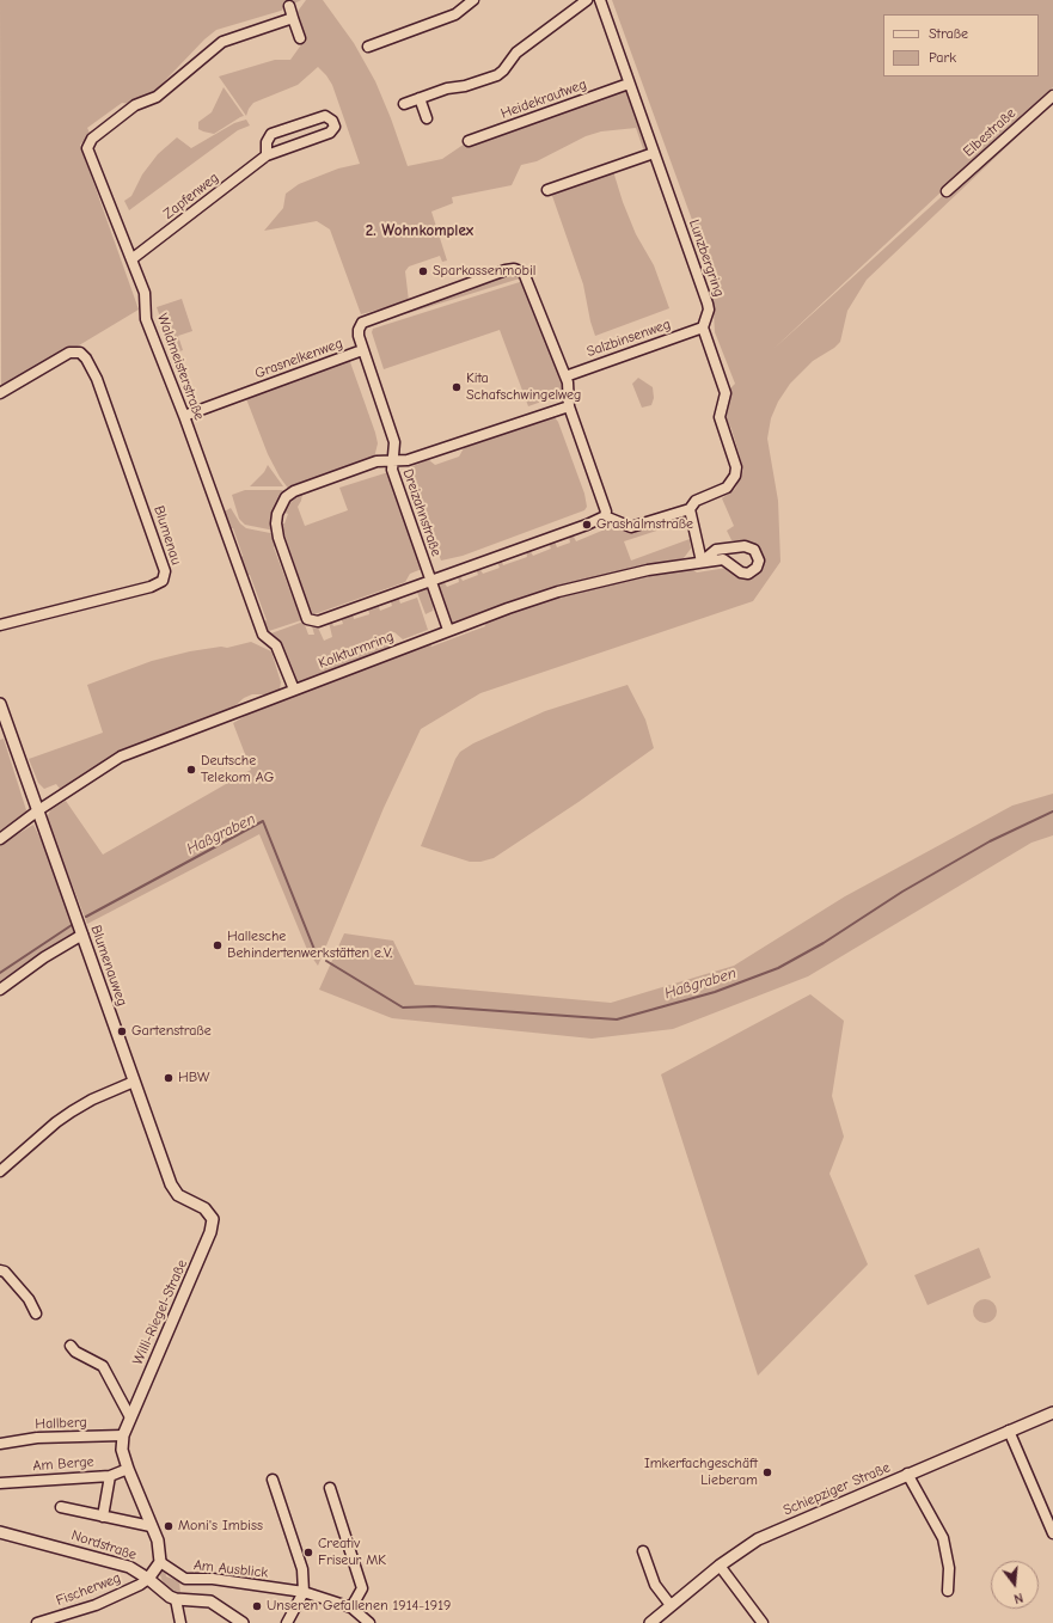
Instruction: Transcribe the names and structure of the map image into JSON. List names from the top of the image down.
{
  "streets": {
    "street": [
      "Heidekrautweg",
      "Elbestraße",
      "Zapfenweg",
      "Lunzbergring",
      "Salzbinsenweg",
      "Grasnelkenweg",
      "Waldmeisterstraße",
      "Dreizahnstraße",
      "Blumenau",
      "Kolkturmring",
      "Blumenauweg",
      "Willi-Riegel-Straße",
      "Hallberg",
      "Am Berge",
      "Schiepziger Straße",
      "Nordstraße",
      "Am Ausblick",
      "Fischerweg"
    ]
  },
  "crossings": [
    ["Heidekrautweg", "Lunzbergring"],
    ["Zapfenweg", "Waldmeisterstraße"],
    ["Lunzbergring", "Salzbinsenweg"],
    ["Salzbinsenweg", "Grasnelkenweg"],
    ["Grasnelkenweg", "Waldmeisterstraße"],
    ["Grasnelkenweg", "Dreizahnstraße"],
    ["Waldmeisterstraße", "Kolkturmring"],
    ["Dreizahnstraße", "Kolkturmring"],
    ["Kolkturmring", "Blumenauweg"],
    ["Blumenauweg", "Willi-Riegel-Straße"],
    ["Willi-Riegel-Straße", "Hallberg"],
    ["Willi-Riegel-Straße", "Am Berge"],
    ["Willi-Riegel-Straße", "Am Ausblick"],
    ["Nordstraße", "Fischerweg"]
  ],
  "districts": ["2. Wohnkomplex"],
  "water": ["Haßgraben"],
  "places": [
    "Sparkassenmobil",
    "Kita Schafschwingelweg",
    "Grashalmstraße",
    "Deutsche Telekom AG",
    "Hallesche Behindertenwerkstätten e.V.",
    "Gartenstraße",
    "HBW",
    "Imkerfachgeschäft Lieberam",
    "Moni's Imbiss",
    "Creativ Friseur MK",
    "Unseren Gefallenen 1914-1919"
  ],
  "legend": ["Straße", "Park"],
  "north": "bottom"
}
